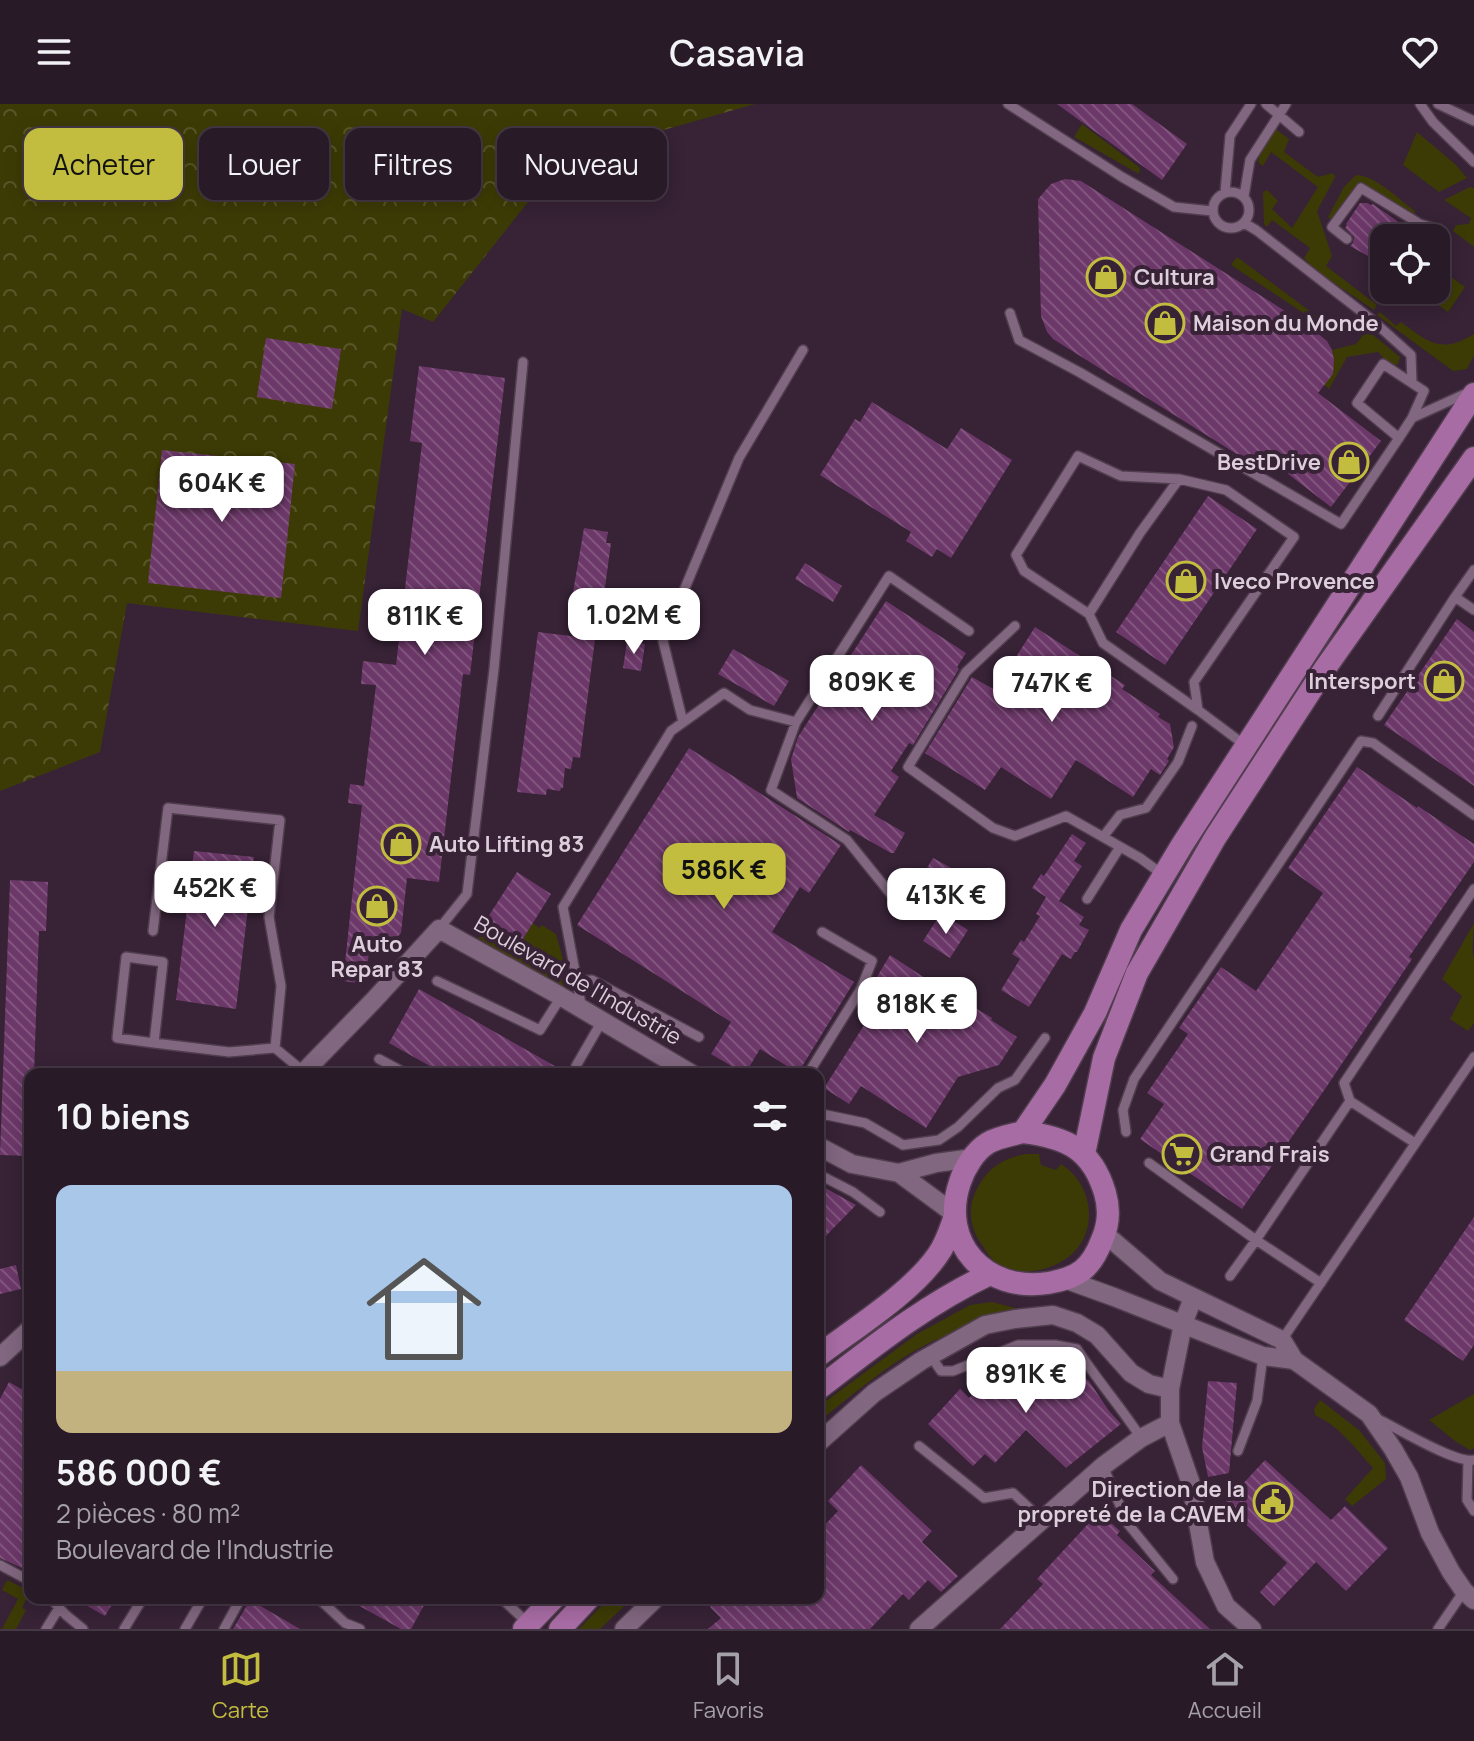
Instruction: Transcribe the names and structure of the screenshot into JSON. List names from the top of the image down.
{
  "streets": {
    "street": ["Boulevard de l'Industrie"]
  },
  "places": {
    "shop": [
      "Cultura",
      "Maison du Monde",
      "BestDrive",
      "Iveco Provence",
      "Intersport",
      "Auto Lifting 83",
      "Auto Repar 83"
    ],
    "supermarket": ["Grand Frais"],
    "public building": ["Direction de la propreté de la CAVEM"]
  },
  "page": {
    "header": "Casavia",
    "chip": [
      "Acheter",
      "Louer",
      "Filtres",
      "Nouveau"
    ],
    "price": [
      "604K €",
      "1.02M €",
      "811K €",
      "809K €",
      "747K €",
      "586K €",
      "452K €",
      "413K €",
      "818K €",
      "891K €"
    ],
    "heading": "10 biens",
    "list": [
      {
        "name": "586 000 €",
        "note": "2 pièces · 80 m² · Boulevard de l'Industrie"
      }
    ],
    "tabs": ["Carte", "Favoris", "Accueil"]
  }
}
